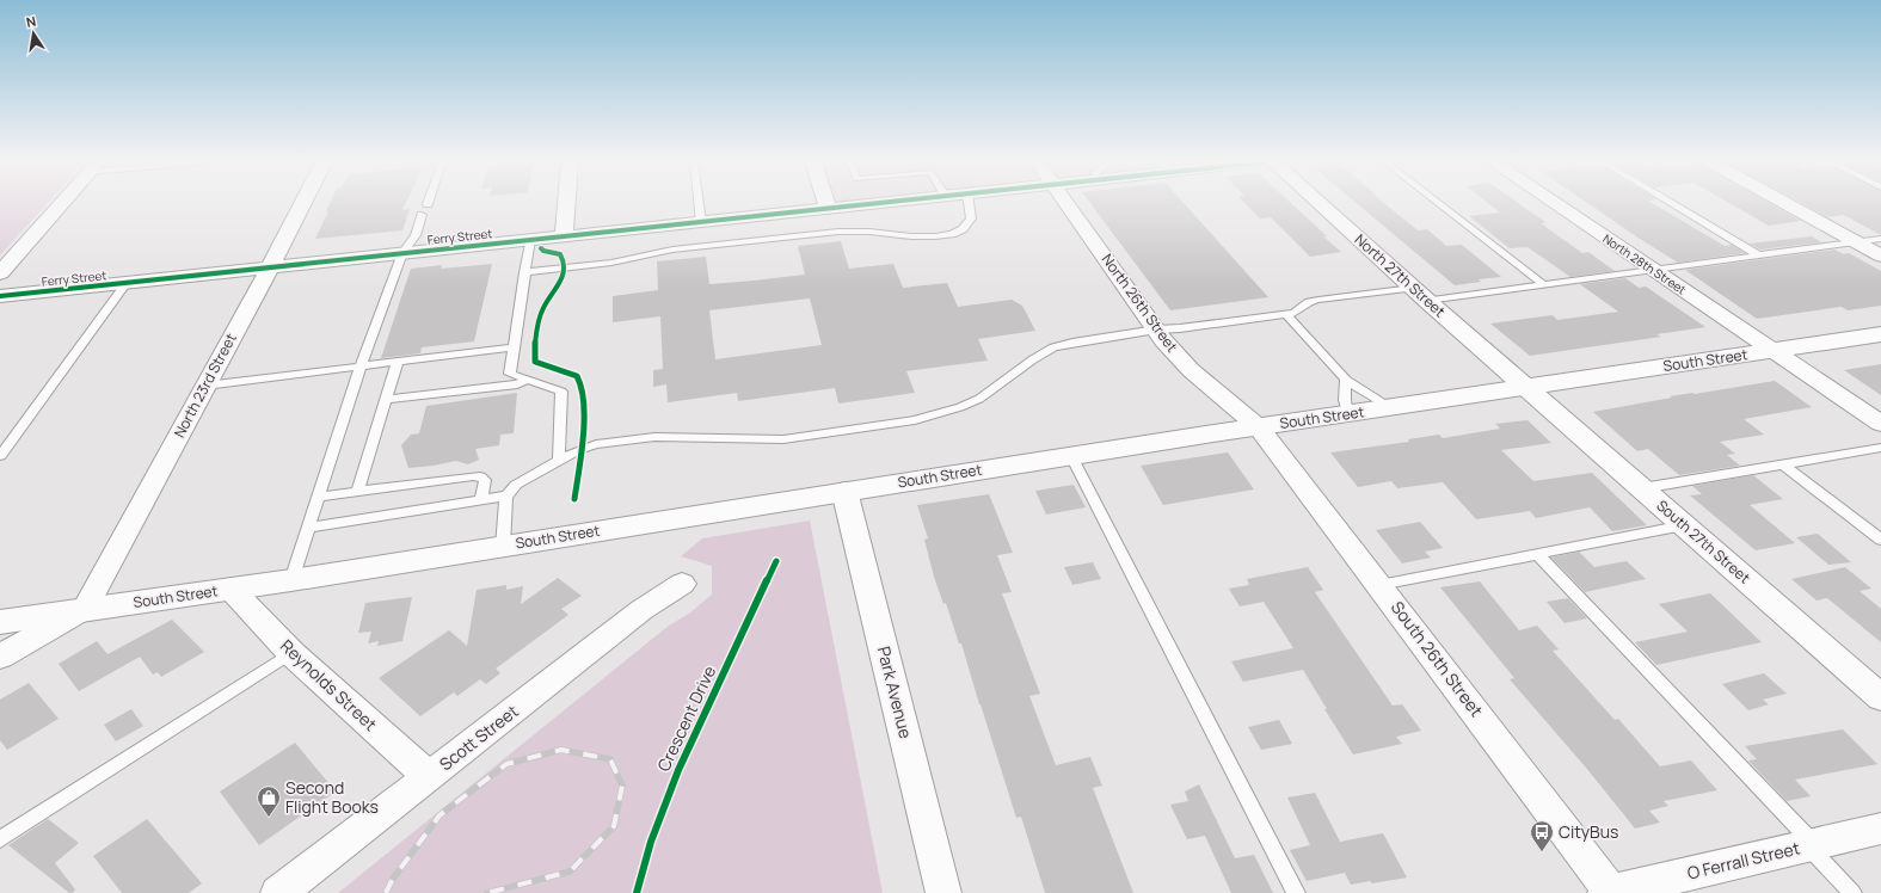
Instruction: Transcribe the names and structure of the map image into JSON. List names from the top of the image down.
{
  "streets": {
    "main road": ["South Street"],
    "street": [
      "Ferry Street",
      "North 28th Street",
      "North 27th Street",
      "North 26th Street",
      "North 23rd Street",
      "South 27th Street",
      "South 26th Street",
      "Reynolds Street",
      "Park Avenue",
      "Scott Street",
      "O Ferrall Street"
    ],
    "cycle path": ["Crescent Drive"]
  },
  "crossings": [
    ["Ferry Street", "North 23rd Street"],
    ["North 28th Street", "South Street"],
    ["North 27th Street", "South Street"],
    ["North 27th Street", "South 27th Street"],
    ["North 26th Street", "South Street"],
    ["North 26th Street", "South 26th Street"],
    ["South Street", "North 23rd Street"],
    ["South Street", "South 27th Street"],
    ["South Street", "South 26th Street"],
    ["South Street", "Reynolds Street"],
    ["South Street", "Park Avenue"],
    ["South 26th Street", "O Ferrall Street"],
    ["Reynolds Street", "Scott Street"]
  ],
  "places": {
    "shop": ["Second Flight Books"],
    "bus stop": ["CityBus"]
  },
  "north": "top"
}
